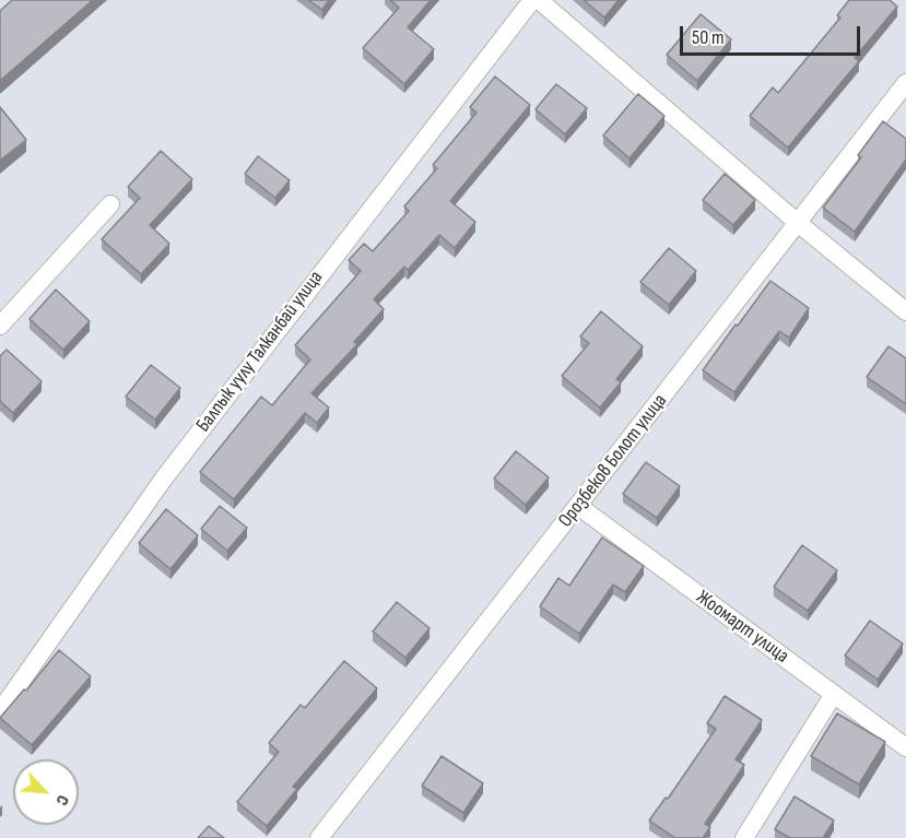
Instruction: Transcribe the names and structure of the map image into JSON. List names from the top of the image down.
{
  "streets": {
    "street": ["Балпык уулу Талканбай улица", "Орозбеков Болот улица", "Жоомарт улица"]
  },
  "crossings": [
    ["Орозбеков Болот улица", "Жоомарт улица"]
  ],
  "scale_bar": "50 m",
  "north": "bottom right"
}
